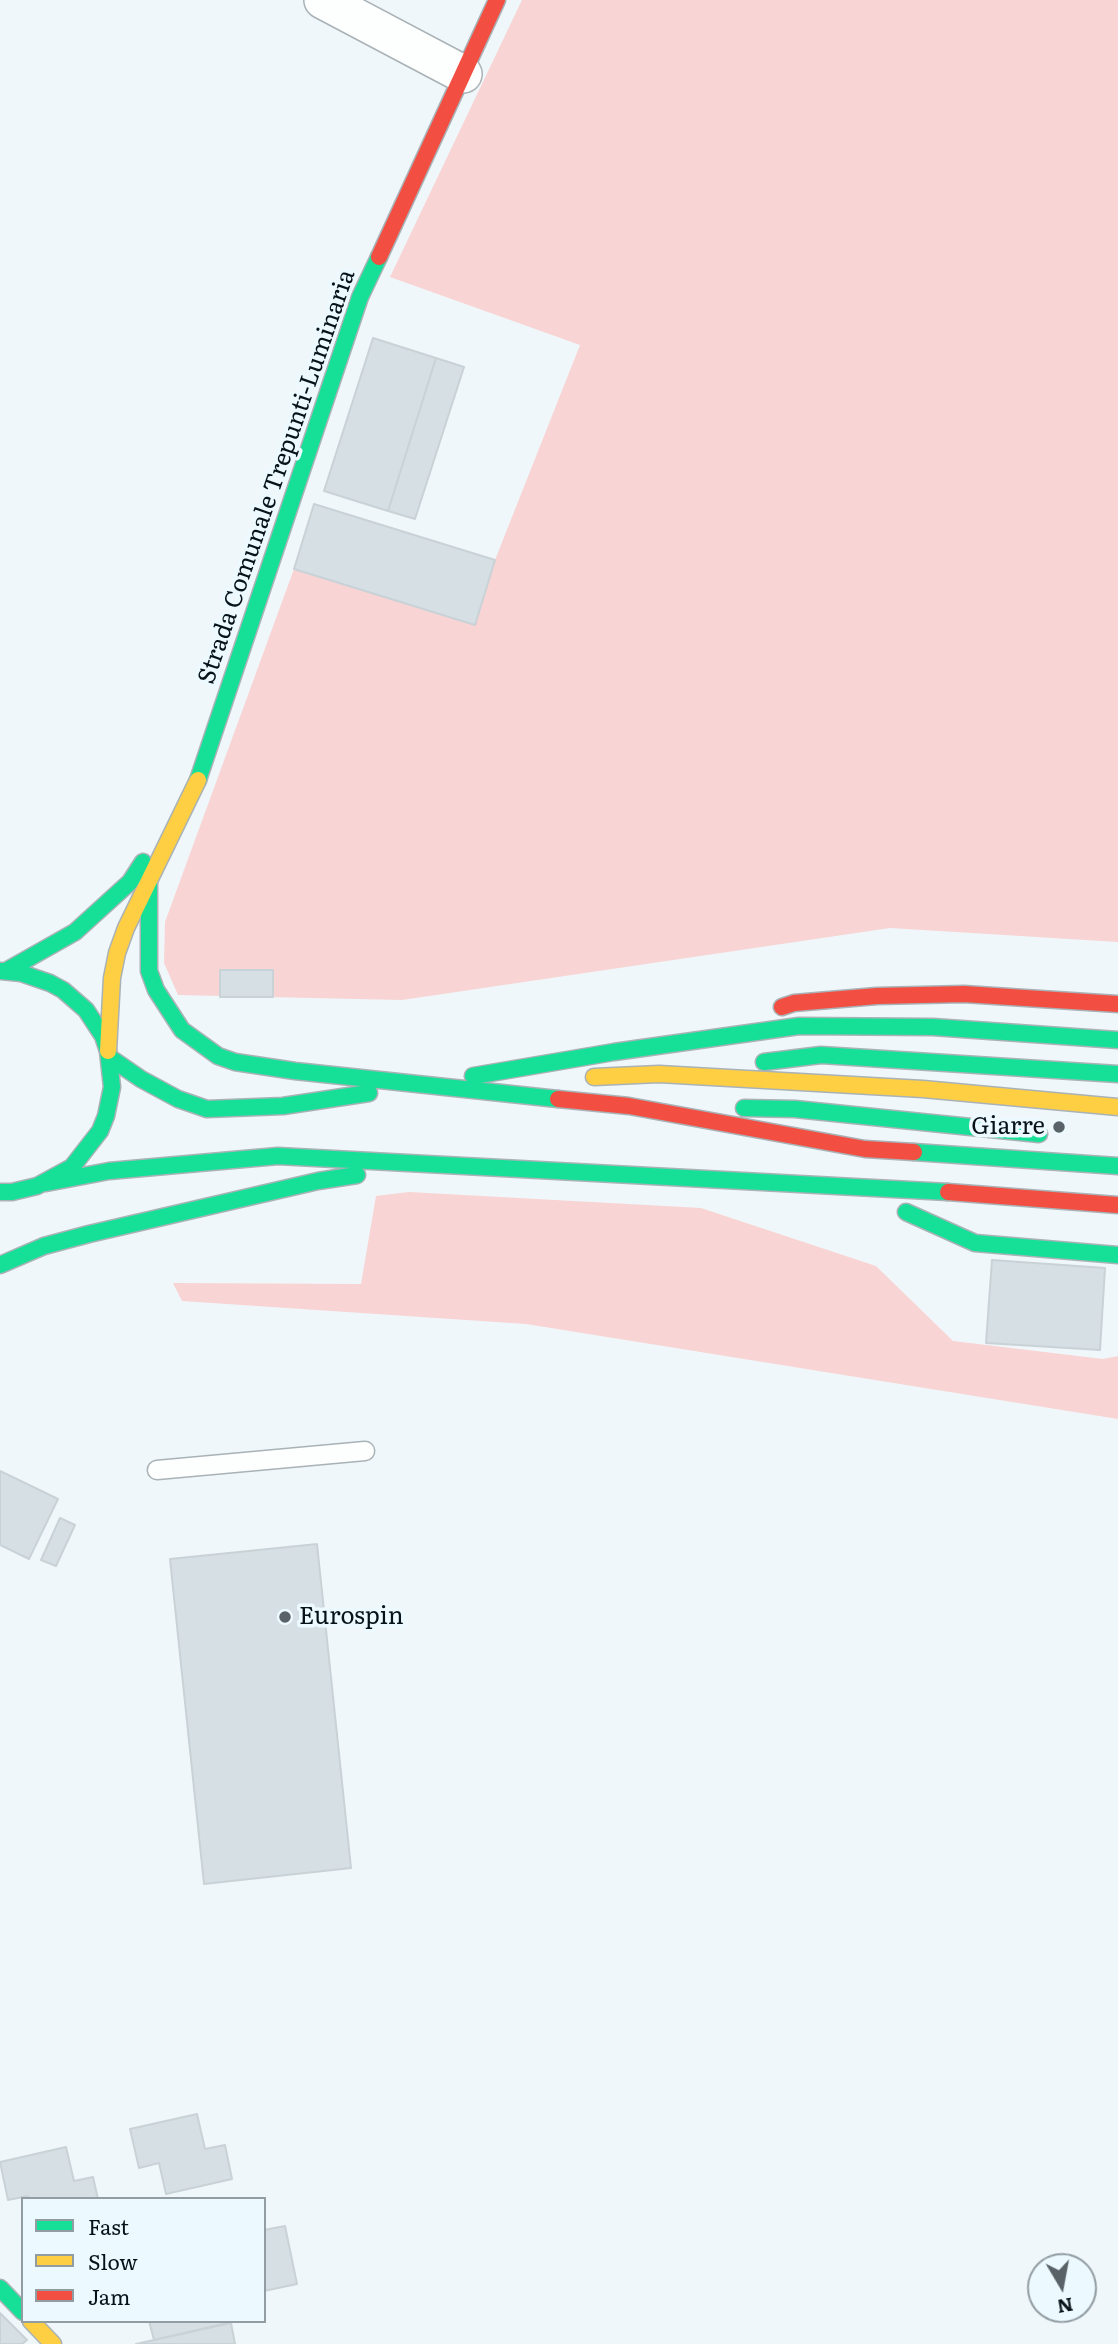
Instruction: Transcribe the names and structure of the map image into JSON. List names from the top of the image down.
{
  "streets": {
    "main road": ["Strada Comunale Trepunti-Luminaria"]
  },
  "places": ["Giarre", "Eurospin"],
  "legend": ["Fast", "Slow", "Jam"],
  "north": "bottom"
}
